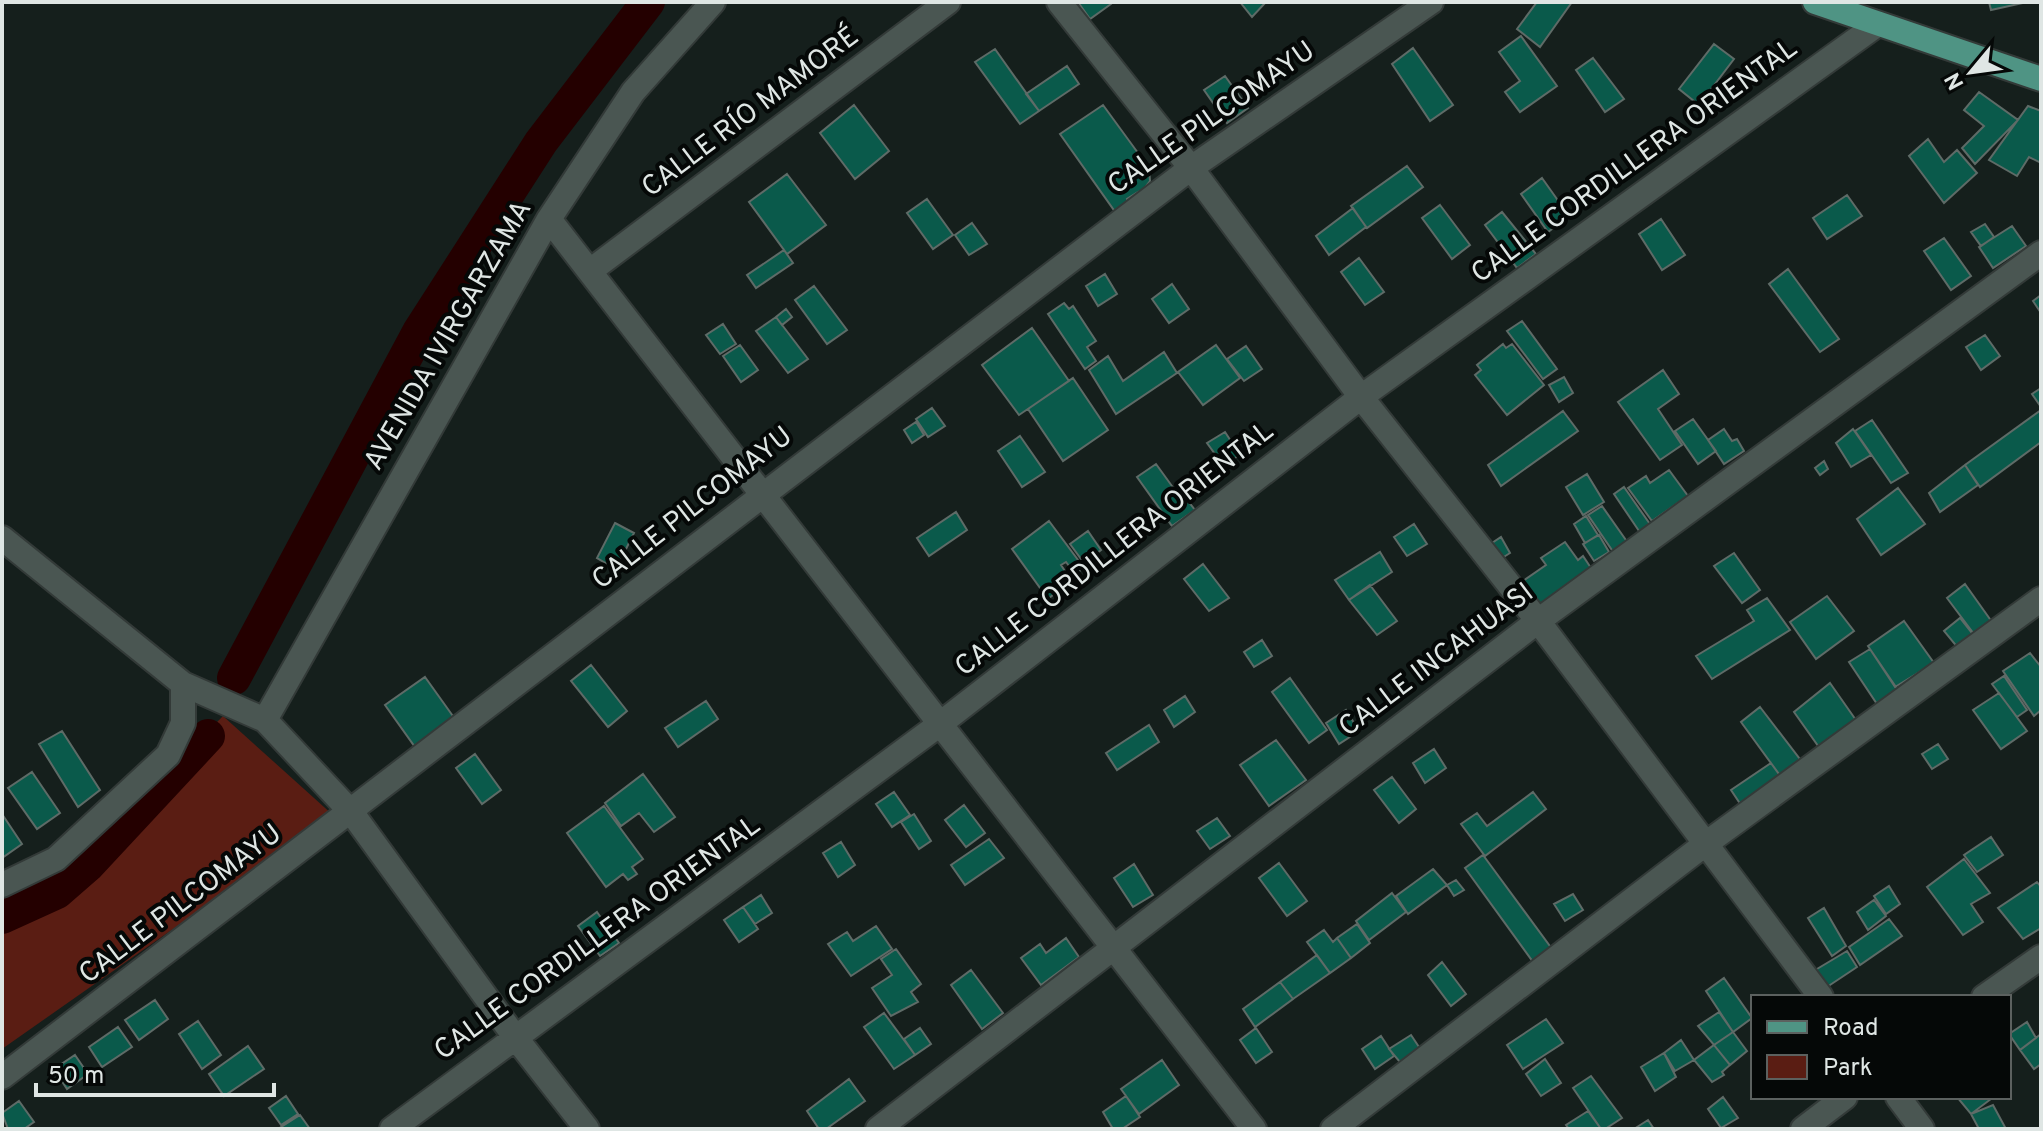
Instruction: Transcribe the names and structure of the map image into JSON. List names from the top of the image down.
{
  "streets": {
    "street": [
      "CALLE RÍO MAMORÉ",
      "CALLE PILCOMAYU",
      "CALLE CORDILLERA ORIENTAL",
      "AVENIDA IVIRGARZAMA",
      "CALLE INCAHUASI"
    ]
  },
  "legend": ["Road", "Park"],
  "scale_bar": "50 m",
  "north": "bottom left"
}
